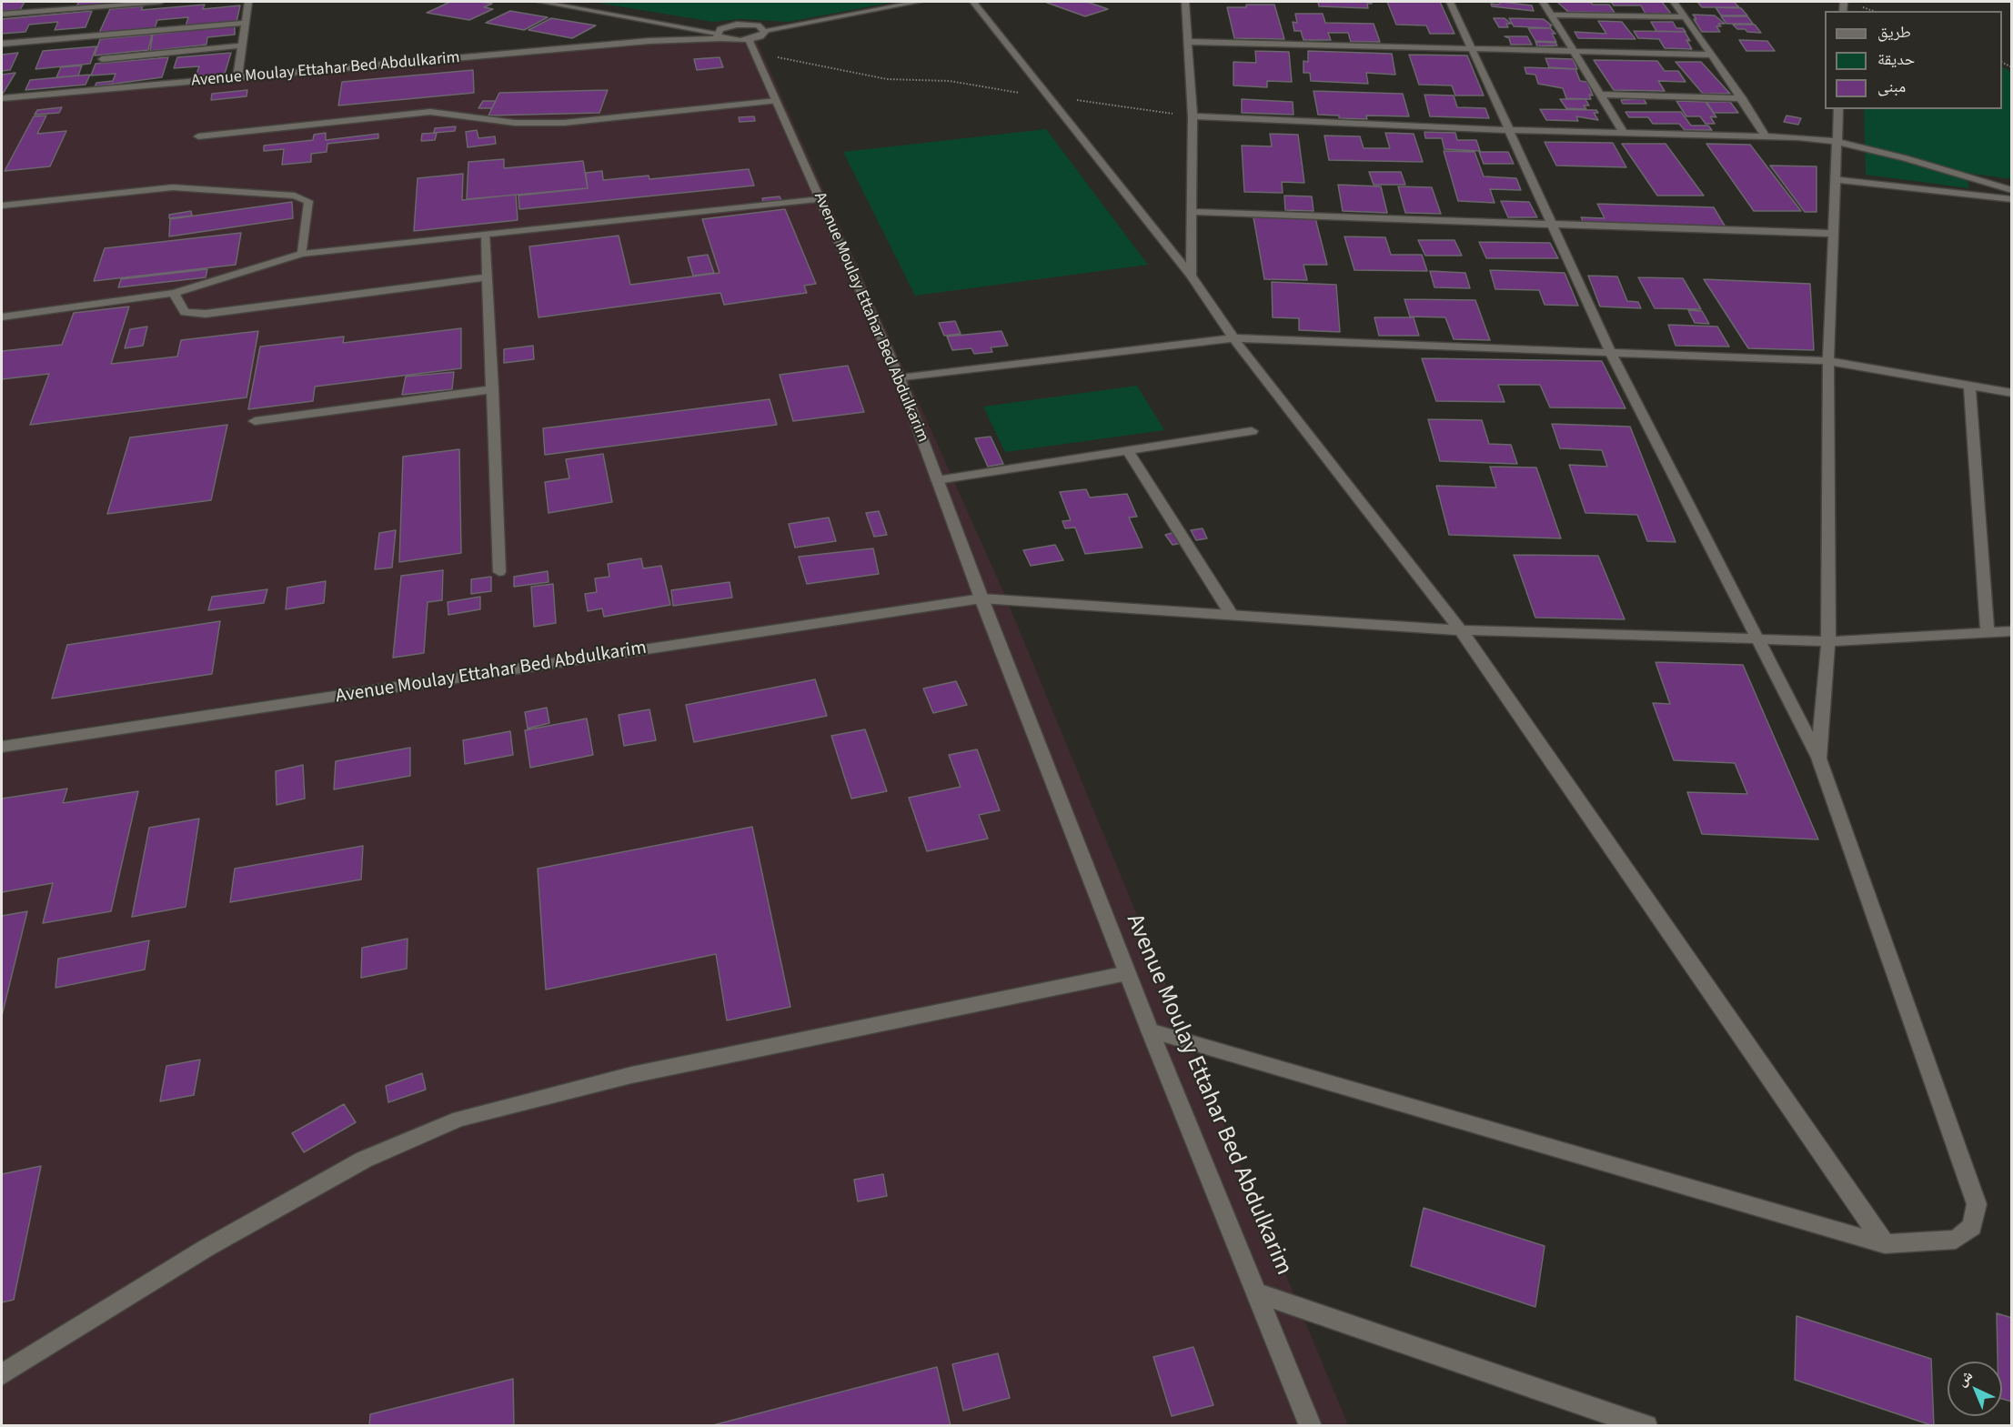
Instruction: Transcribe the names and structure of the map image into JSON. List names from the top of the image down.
{
  "streets": {
    "street": ["Avenue Moulay Ettahar Bed Abdulkarim"]
  },
  "legend": ["طريق", "حديقة", "مبنى"],
  "north": "top left"
}
